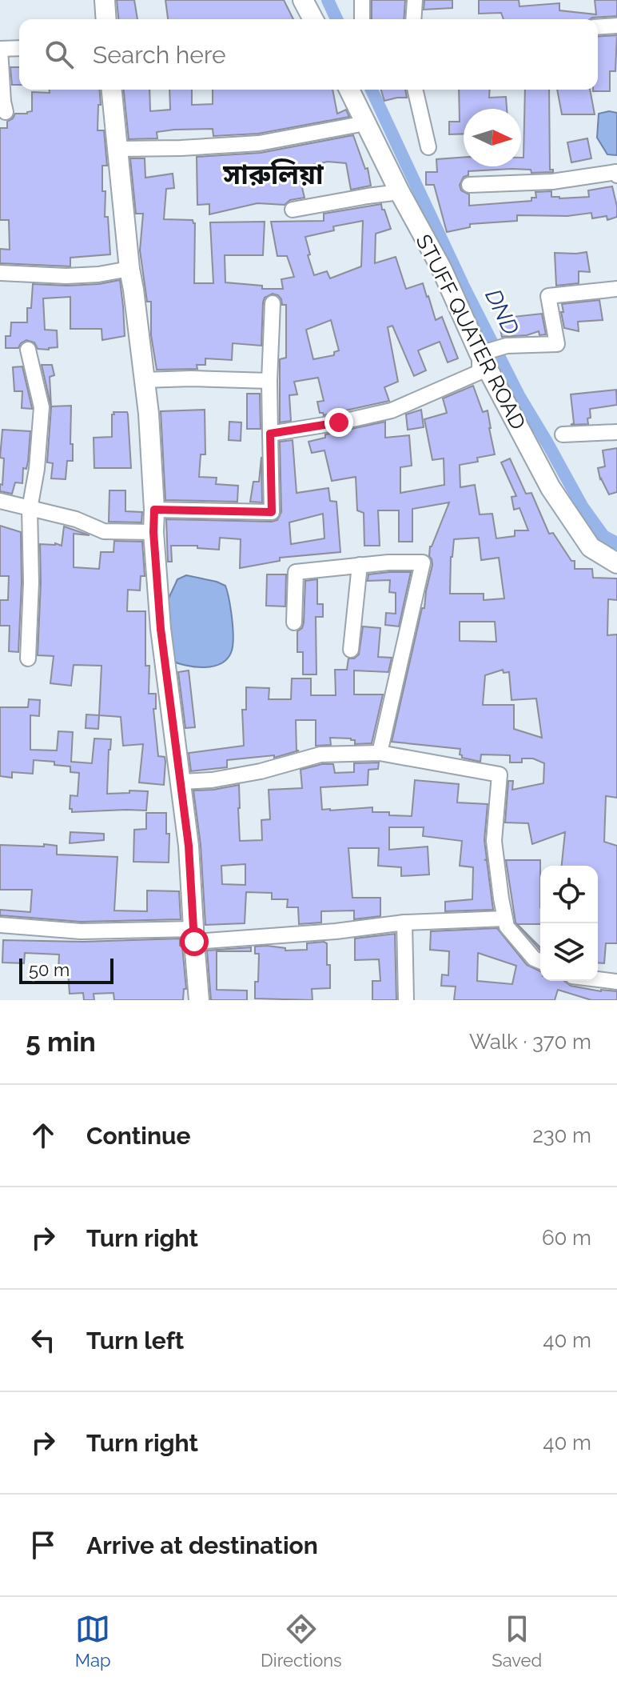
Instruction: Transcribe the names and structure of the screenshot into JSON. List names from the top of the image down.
{
  "streets": {
    "street": ["STUFF QUATER ROAD"]
  },
  "districts": ["সারুলিয়া"],
  "water": ["DND"],
  "scale_bar": "50 m",
  "north": "right",
  "page": {
    "search": "Search here",
    "scale": "50 m",
    "heading": ["5 min", "Walk · 370 m"],
    "list": [
      ["Continue", "230 m"],
      ["Turn right", "60 m"],
      ["Turn left", "40 m"],
      ["Turn right", "40 m"],
      "Arrive at destination"
    ],
    "nav": ["Map", "Directions", "Saved"]
  }
}
